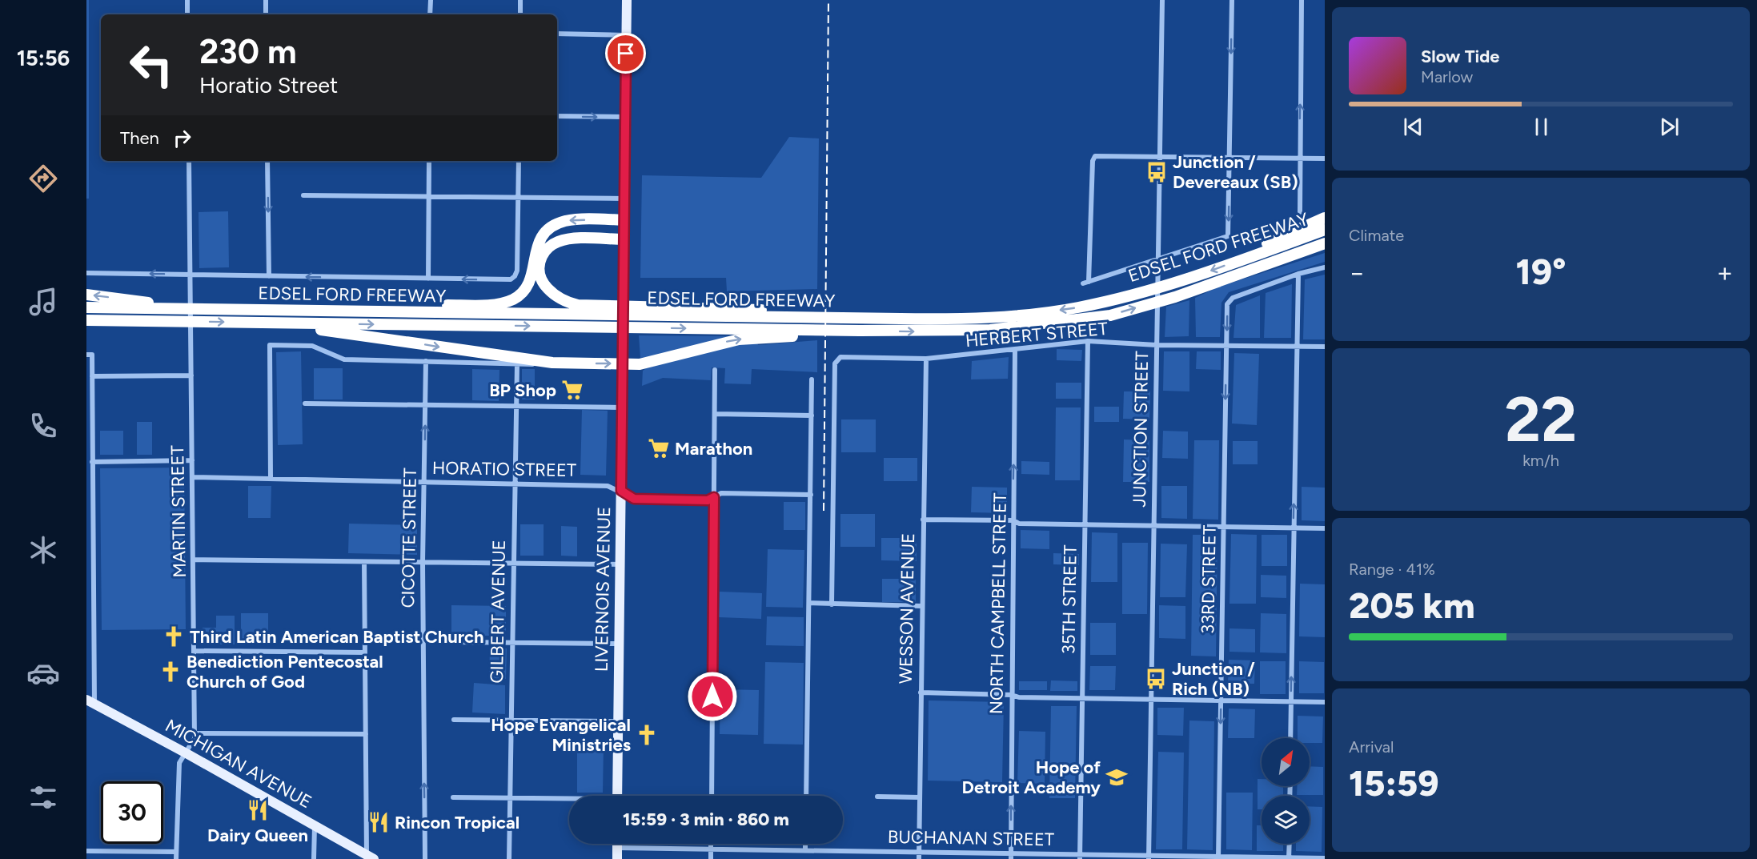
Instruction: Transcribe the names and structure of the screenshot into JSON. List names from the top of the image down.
{
  "streets": {
    "highway": ["EDSEL FORD FREEWAY"],
    "main road": ["LIVERNOIS AVENUE", "MICHIGAN AVENUE"],
    "street": [
      "HERBERT STREET",
      "JUNCTION STREET",
      "HORATIO STREET",
      "MARTIN STREET",
      "CICOTTE STREET",
      "33RD STREET",
      "35TH STREET",
      "NORTH CAMPBELL STREET",
      "WESSON AVENUE",
      "GILBERT AVENUE",
      "BUCHANAN STREET"
    ]
  },
  "crossings": [
    ["EDSEL FORD FREEWAY", "JUNCTION STREET"],
    ["HERBERT STREET", "JUNCTION STREET"],
    ["HERBERT STREET", "33RD STREET"],
    ["HERBERT STREET", "35TH STREET"],
    ["HERBERT STREET", "NORTH CAMPBELL STREET"],
    ["HERBERT STREET", "WESSON AVENUE"],
    ["JUNCTION STREET", "BUCHANAN STREET"],
    ["HORATIO STREET", "MARTIN STREET"],
    ["HORATIO STREET", "CICOTTE STREET"],
    ["HORATIO STREET", "LIVERNOIS AVENUE"],
    ["HORATIO STREET", "GILBERT AVENUE"],
    ["MARTIN STREET", "MICHIGAN AVENUE"],
    ["33RD STREET", "BUCHANAN STREET"],
    ["35TH STREET", "BUCHANAN STREET"],
    ["NORTH CAMPBELL STREET", "BUCHANAN STREET"],
    ["WESSON AVENUE", "BUCHANAN STREET"]
  ],
  "one_way": ["CICOTTE STREET", "33RD STREET", "NORTH CAMPBELL STREET"],
  "places": {
    "bus stop": ["Junction / Devereaux (SB)", "Junction / Rich (NB)"],
    "supermarket": ["BP Shop", "Marathon"],
    "church": ["Third Latin American Baptist Church", "Benediction Pentecostal Church of God", "Hope Evangelical Ministries"],
    "school or university": ["Hope of Detroit Academy"],
    "restaurant": ["Dairy Queen", "Rincon Tropical"]
  },
  "north": "top right",
  "page": {
    "tabs": "15:56",
    "turn": ["230 m", "Horatio Street"],
    "song": ["Slow Tide", "Marlow"],
    "then": "Then",
    "tile": [
      "Climate",
      ["22", "km/h"],
      ["Range · 41%", "205 km"],
      ["Arrival", "15:59"]
    ],
    "heat": ["−", "19°", "+"],
    "limit": "30",
    "trip": "15:59 · 3 min · 860 m"
  }
}
